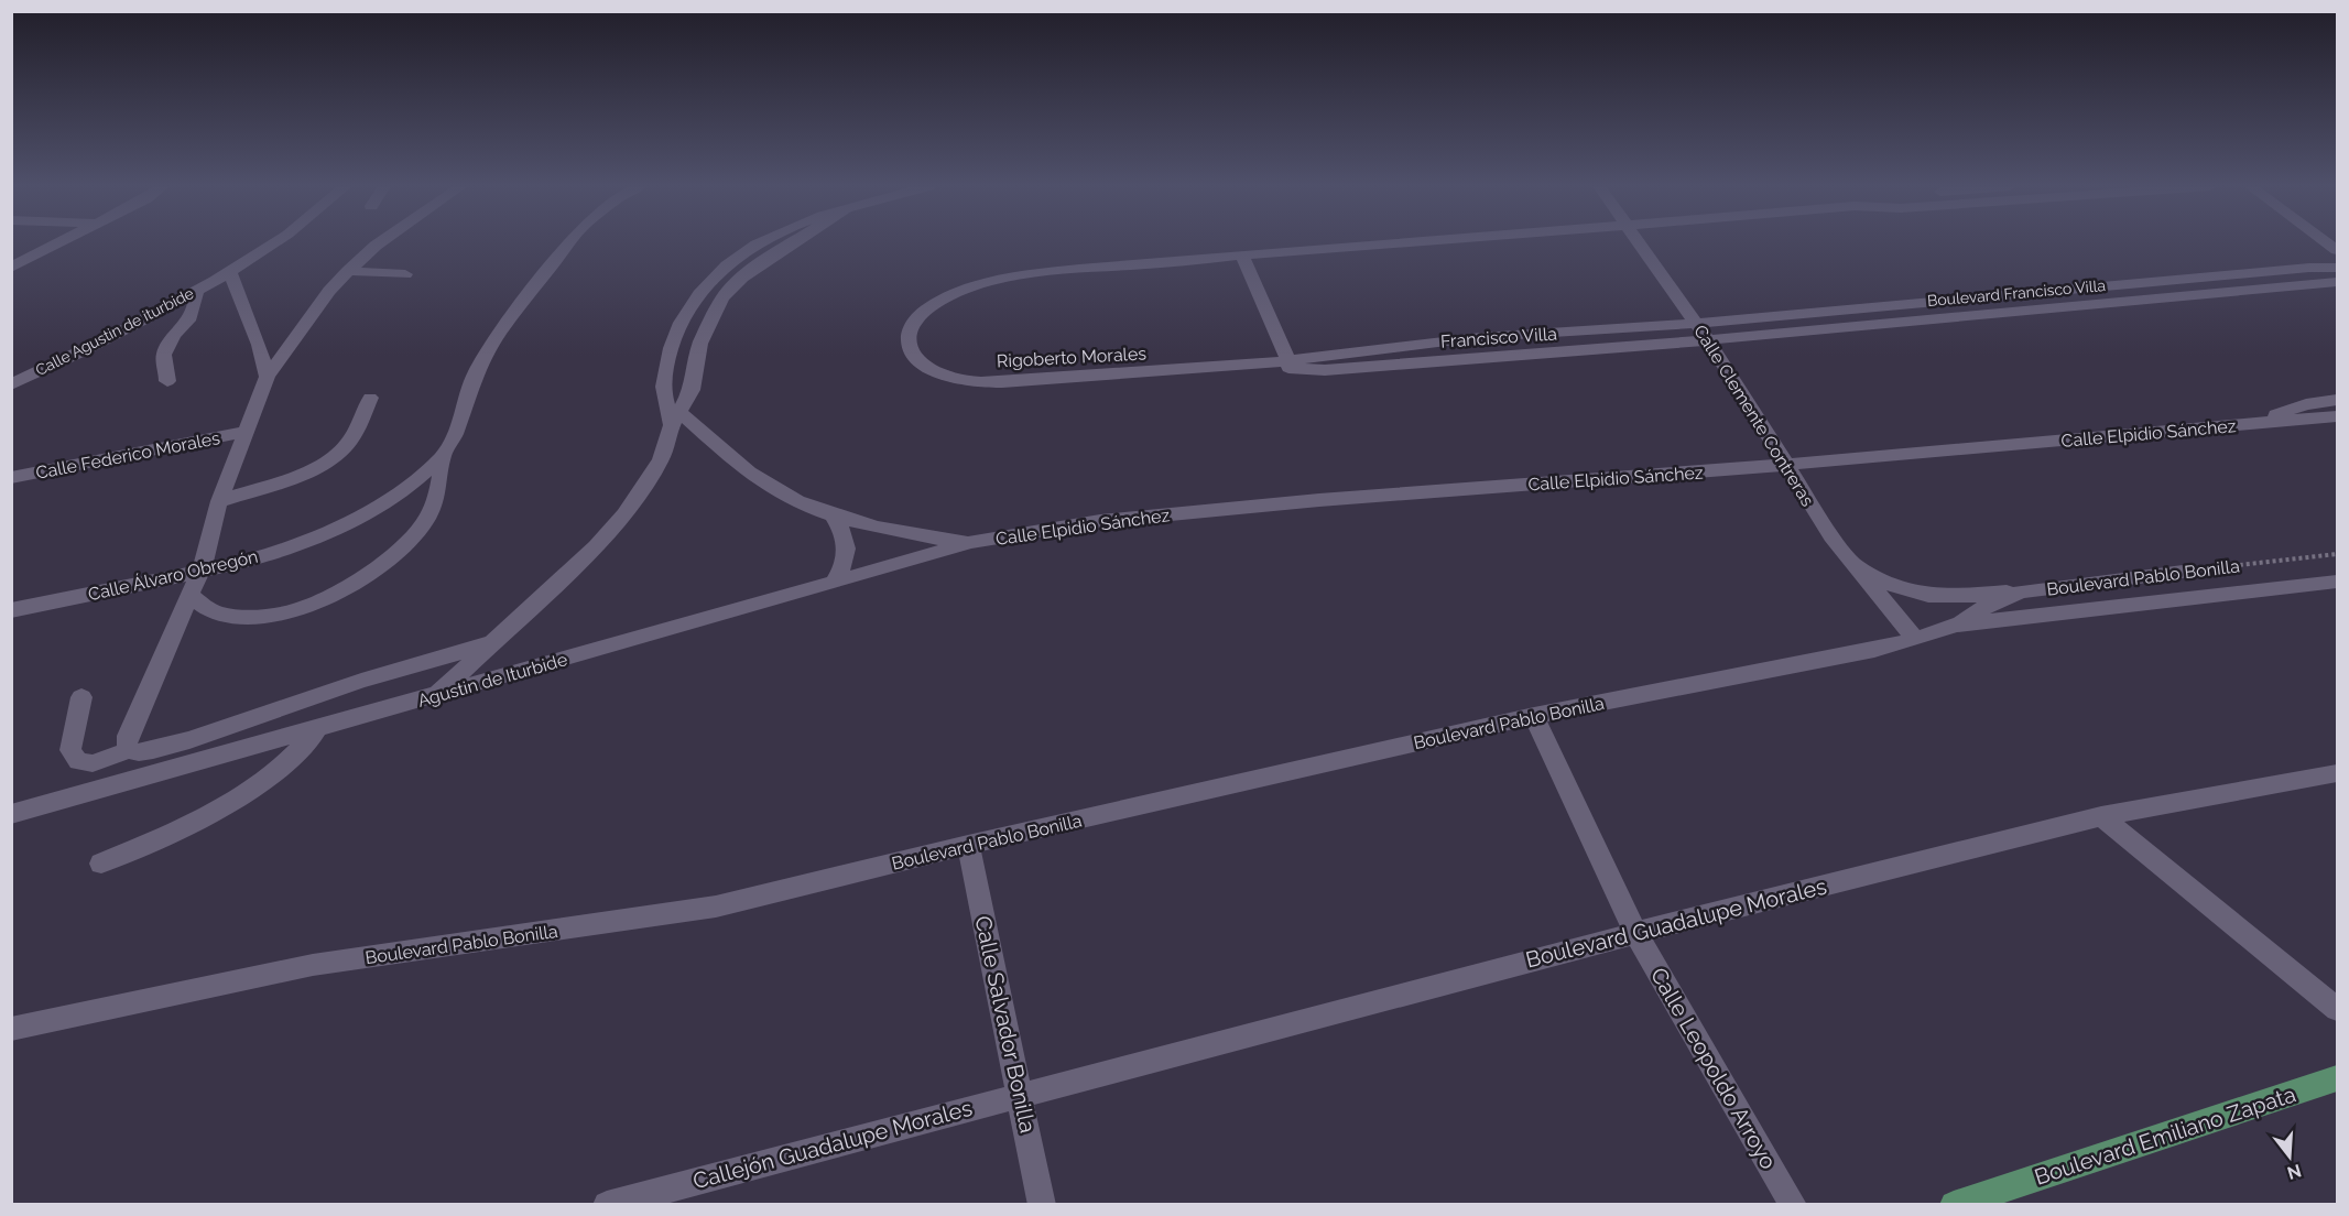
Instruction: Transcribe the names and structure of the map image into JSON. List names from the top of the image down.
{
  "streets": {
    "main road": ["Boulevard Emiliano Zapata"],
    "street": [
      "Boulevard Francisco Villa",
      "Calle Agustin de iturbide",
      "Francisco Villa",
      "Rigoberto Morales",
      "Calle Clemente Contreras",
      "Calle Elpidio Sánchez",
      "Calle Federico Morales",
      "Calle Álvaro Obregón",
      "Boulevard Pablo Bonilla",
      "Agustin de Iturbide",
      "Boulevard Guadalupe Morales",
      "Calle Salvador Bonilla",
      "Calle Leopoldo Arroyo",
      "Callejón Guadalupe Morales"
    ]
  },
  "crossings": [
    ["Boulevard Francisco Villa", "Francisco Villa"],
    ["Boulevard Francisco Villa", "Rigoberto Morales"],
    ["Boulevard Francisco Villa", "Calle Clemente Contreras"],
    ["Francisco Villa", "Rigoberto Morales"],
    ["Francisco Villa", "Calle Clemente Contreras"],
    ["Calle Clemente Contreras", "Calle Elpidio Sánchez"],
    ["Calle Clemente Contreras", "Boulevard Pablo Bonilla"],
    ["Calle Elpidio Sánchez", "Agustin de Iturbide"],
    ["Boulevard Pablo Bonilla", "Calle Salvador Bonilla"],
    ["Boulevard Pablo Bonilla", "Calle Leopoldo Arroyo"],
    ["Boulevard Guadalupe Morales", "Calle Salvador Bonilla"],
    ["Boulevard Guadalupe Morales", "Calle Leopoldo Arroyo"],
    ["Boulevard Guadalupe Morales", "Callejón Guadalupe Morales"],
    ["Calle Salvador Bonilla", "Callejón Guadalupe Morales"]
  ],
  "north": "bottom"
}
